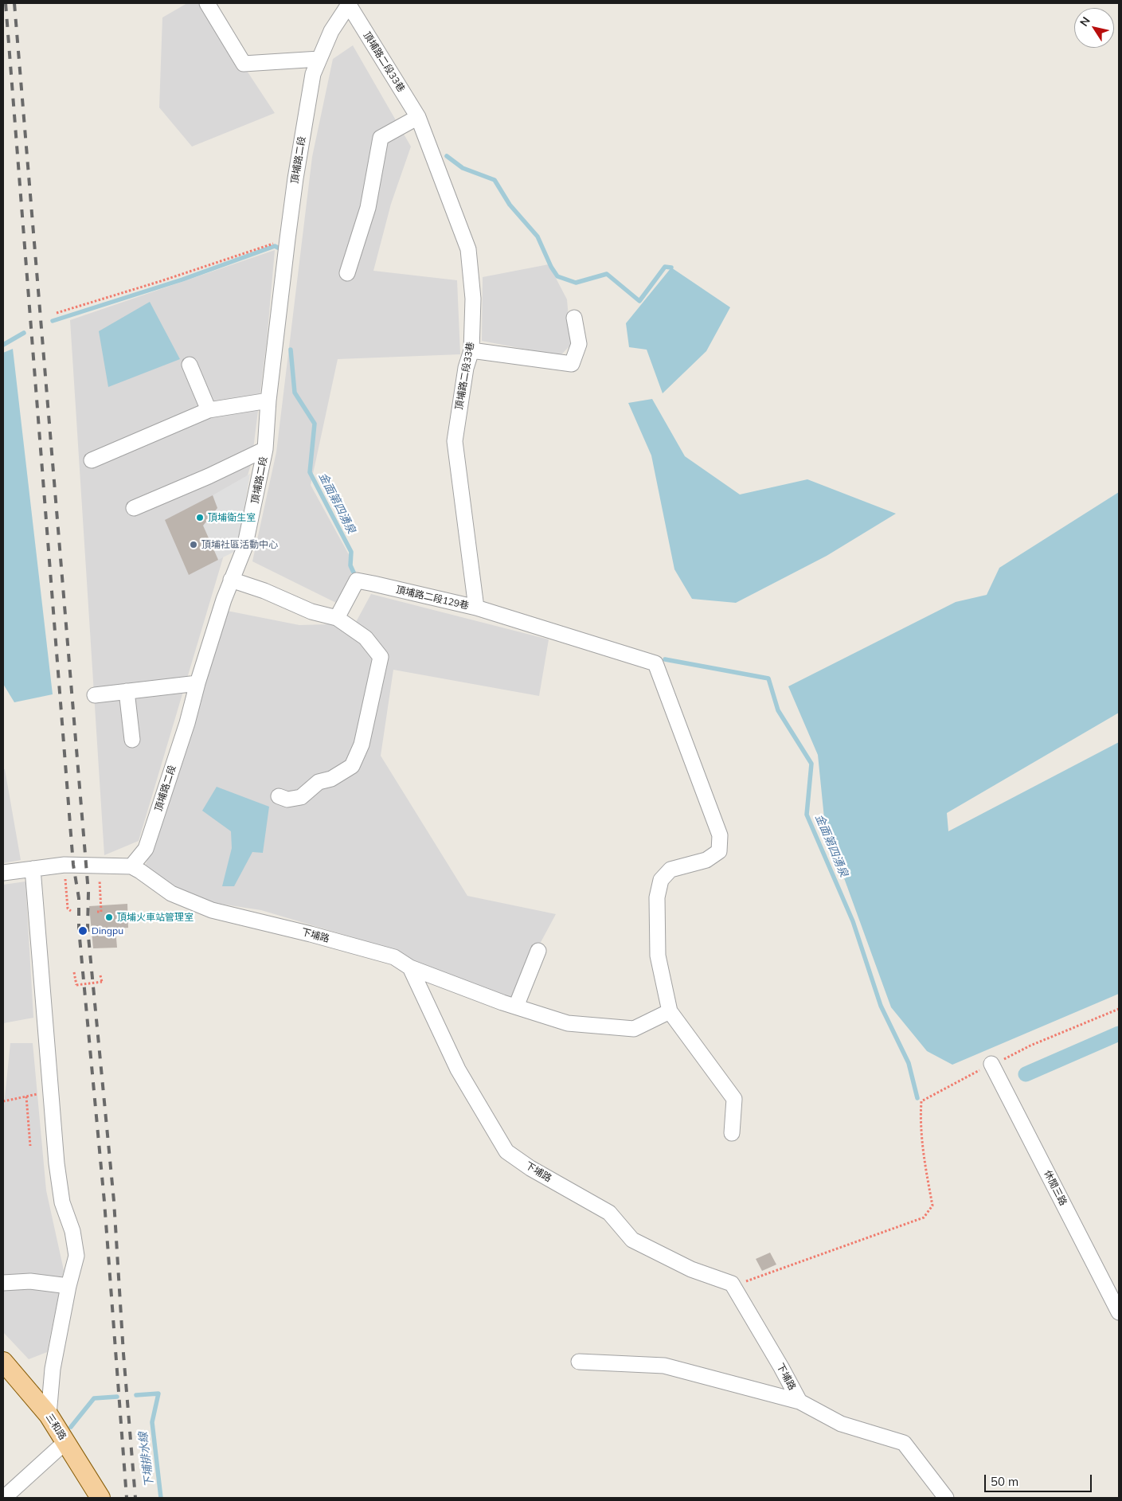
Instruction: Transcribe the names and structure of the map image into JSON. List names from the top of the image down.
{
  "streets": {
    "main road": ["三和路"],
    "street": [
      "頂埔路二段33巷",
      "頂埔路二段",
      "頂埔路二段129巷",
      "下埔路",
      "休閒三路"
    ]
  },
  "crossings": [
    ["頂埔路二段33巷", "頂埔路二段"],
    ["頂埔路二段33巷", "頂埔路二段129巷"],
    ["頂埔路二段", "下埔路"]
  ],
  "water": ["金面第四湧泉", "下埔排水線"],
  "places": [
    "頂埔衛生室",
    "頂埔社區活動中心",
    "頂埔火車站管理室",
    "Dingpu"
  ],
  "scale_bar": "50 m",
  "north": "top left"
}
